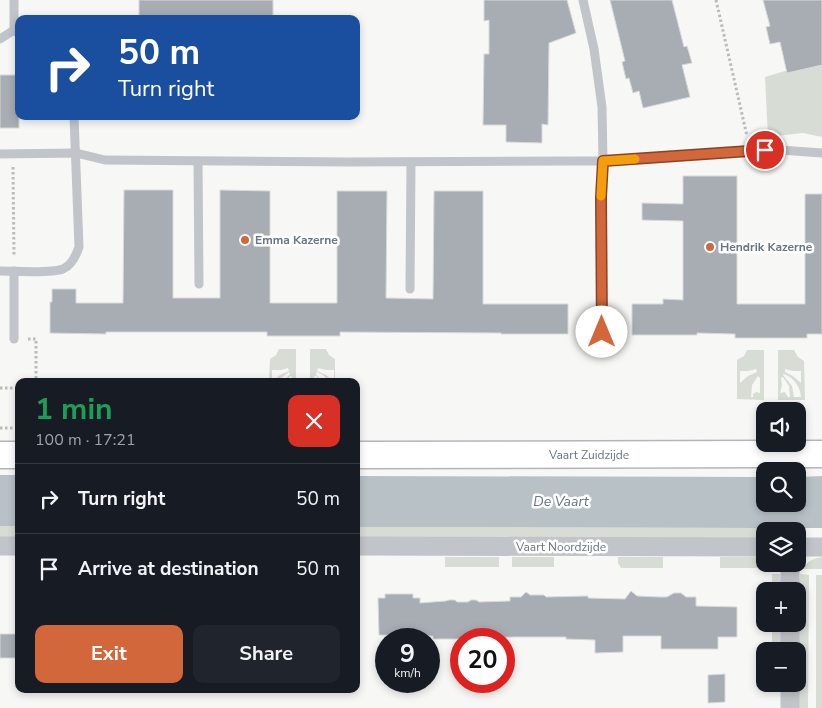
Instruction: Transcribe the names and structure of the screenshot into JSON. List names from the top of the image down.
{
  "streets": {
    "main road": ["Vaart Zuidzijde"],
    "street": ["Vaart Noordzijde"]
  },
  "water": ["De Vaart"],
  "places": ["Emma Kazerne", "Hendrik Kazerne"],
  "page": {
    "turn": ["50 m", "Turn right"],
    "heading": ["1 min", "100 m · 17:21"],
    "map_buttons": ["+", "−"],
    "list": [
      {
        "name": "Turn right",
        "value": "50 m"
      },
      {
        "name": "Arrive at destination",
        "value": "50 m"
      }
    ],
    "buttons": ["Exit", "Share"],
    "speed": "9 km/h",
    "limit": "20"
  }
}
